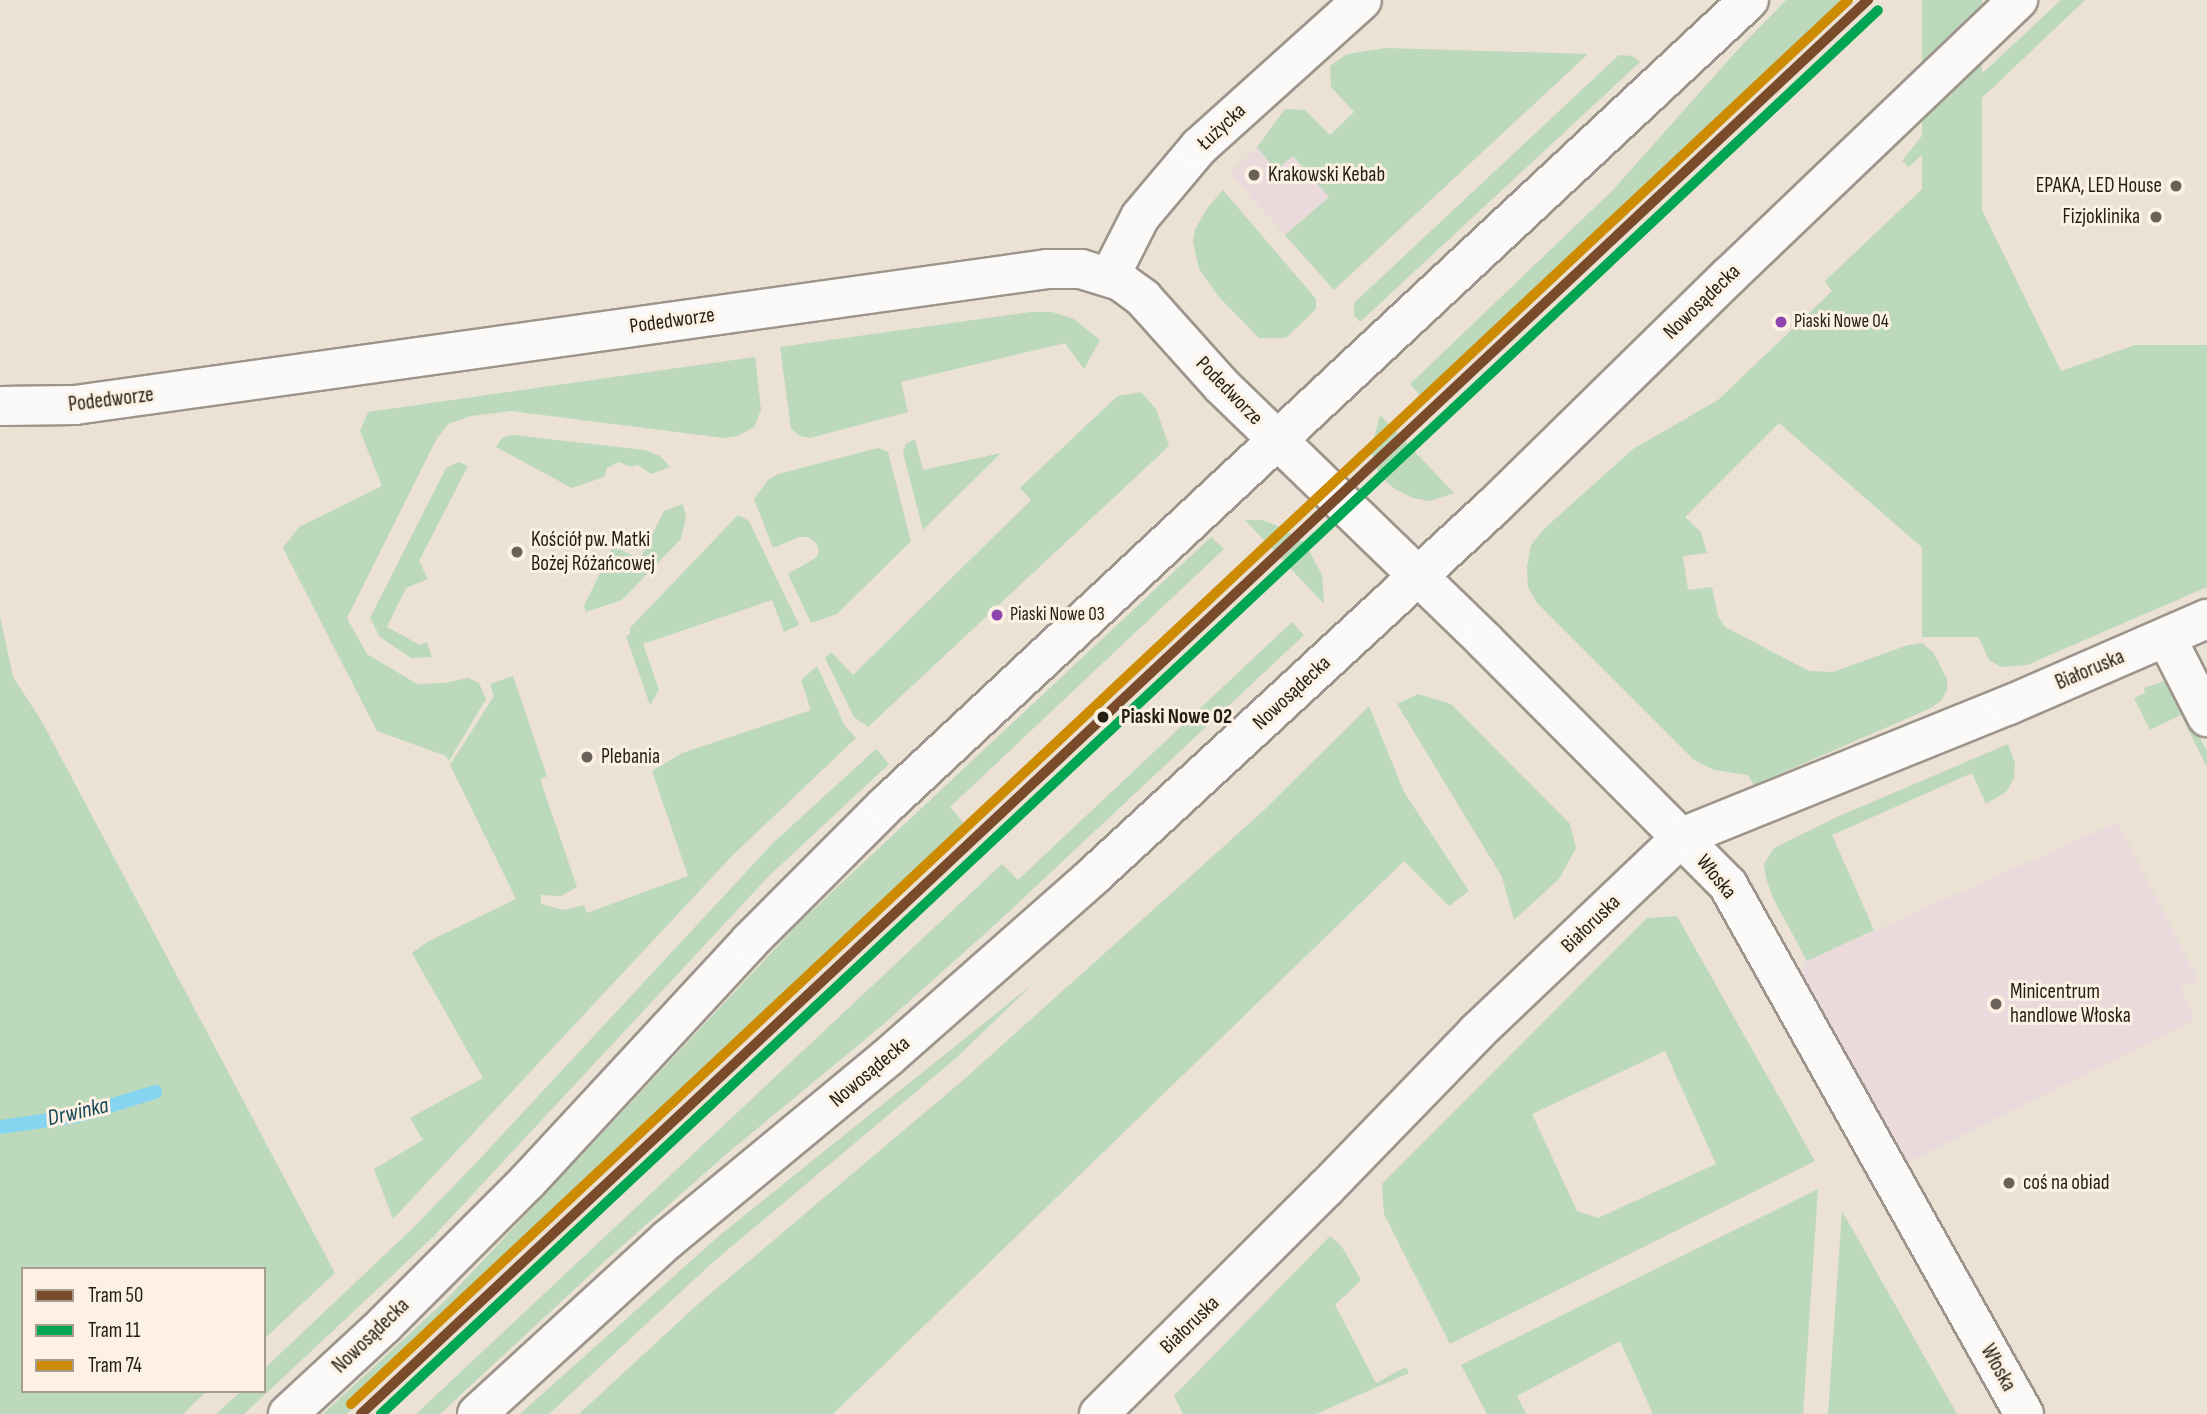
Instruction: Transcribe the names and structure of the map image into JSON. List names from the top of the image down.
{
  "streets": {
    "street": [
      "Łużycka",
      "Nowosądecka",
      "Podedworze",
      "Białoruska",
      "Włoska"
    ]
  },
  "crossings": [
    ["Łużycka", "Podedworze"],
    ["Nowosądecka", "Podedworze"],
    ["Nowosądecka", "Włoska"],
    ["Podedworze", "Włoska"],
    ["Białoruska", "Włoska"]
  ],
  "water": ["Drwinka"],
  "places": [
    "Krakowski Kebab",
    "EPAKA, LED House",
    "Fizjoklinika",
    "Piaski Nowe 04",
    "Kościół pw. Matki Bożej Różańcowej",
    "Piaski Nowe 03",
    "Piaski Nowe 02",
    "Plebania",
    "Minicentrum handlowe Włoska",
    "coś na obiad"
  ],
  "lines": ["tram line 50", "tram line 74", "tram line 11"],
  "legend": ["Tram 50", "Tram 11", "Tram 74"]
}
